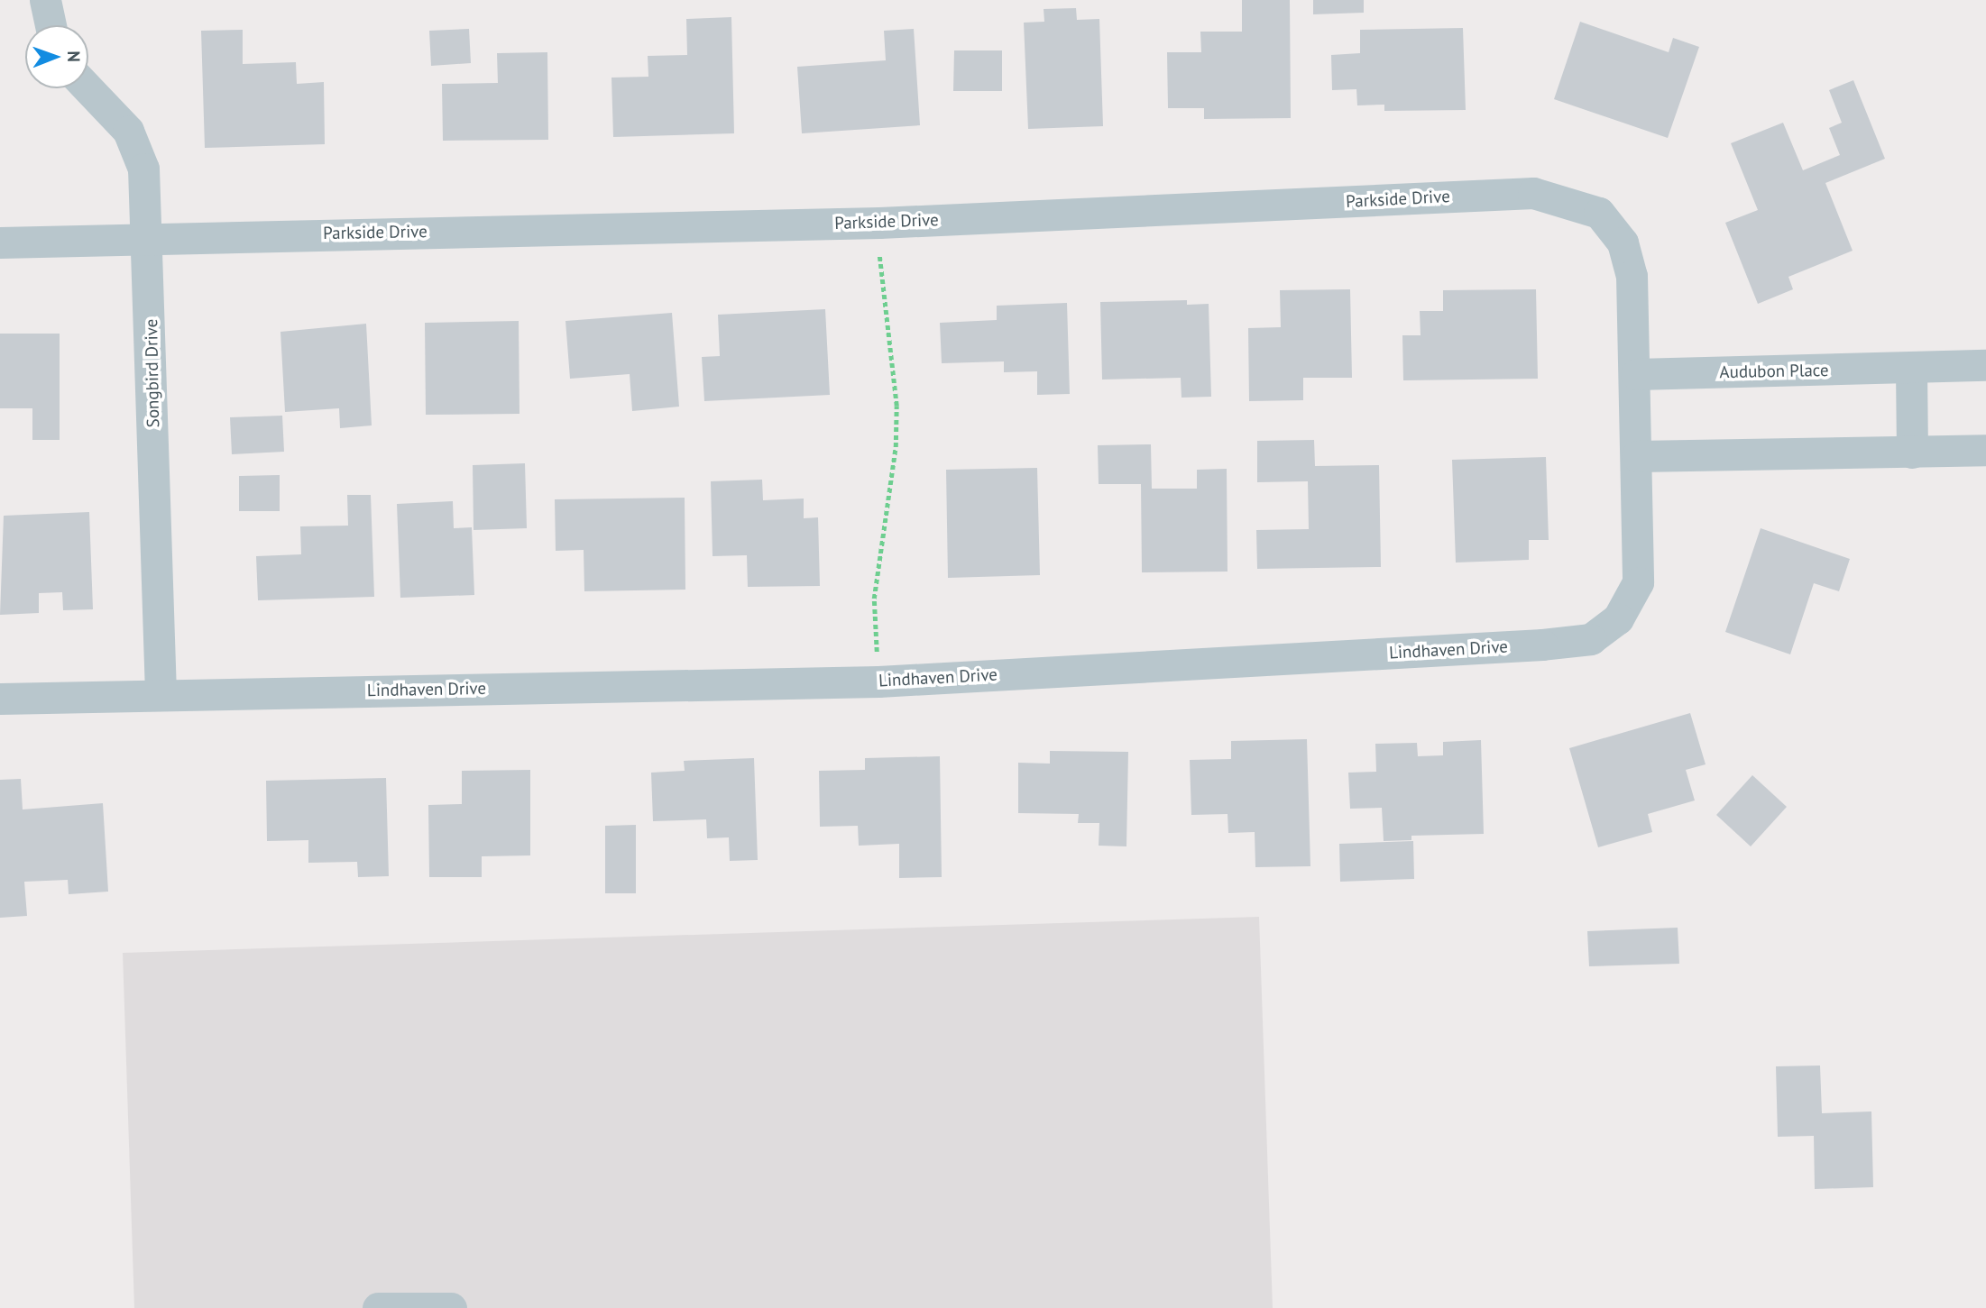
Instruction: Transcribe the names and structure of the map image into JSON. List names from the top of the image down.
{
  "streets": {
    "street": [
      "Parkside Drive",
      "Audubon Place",
      "Songbird Drive",
      "Lindhaven Drive"
    ]
  },
  "crossings": [
    ["Parkside Drive", "Audubon Place"],
    ["Parkside Drive", "Songbird Drive"],
    ["Parkside Drive", "Lindhaven Drive"],
    ["Audubon Place", "Lindhaven Drive"],
    ["Songbird Drive", "Lindhaven Drive"]
  ],
  "north": "right"
}
